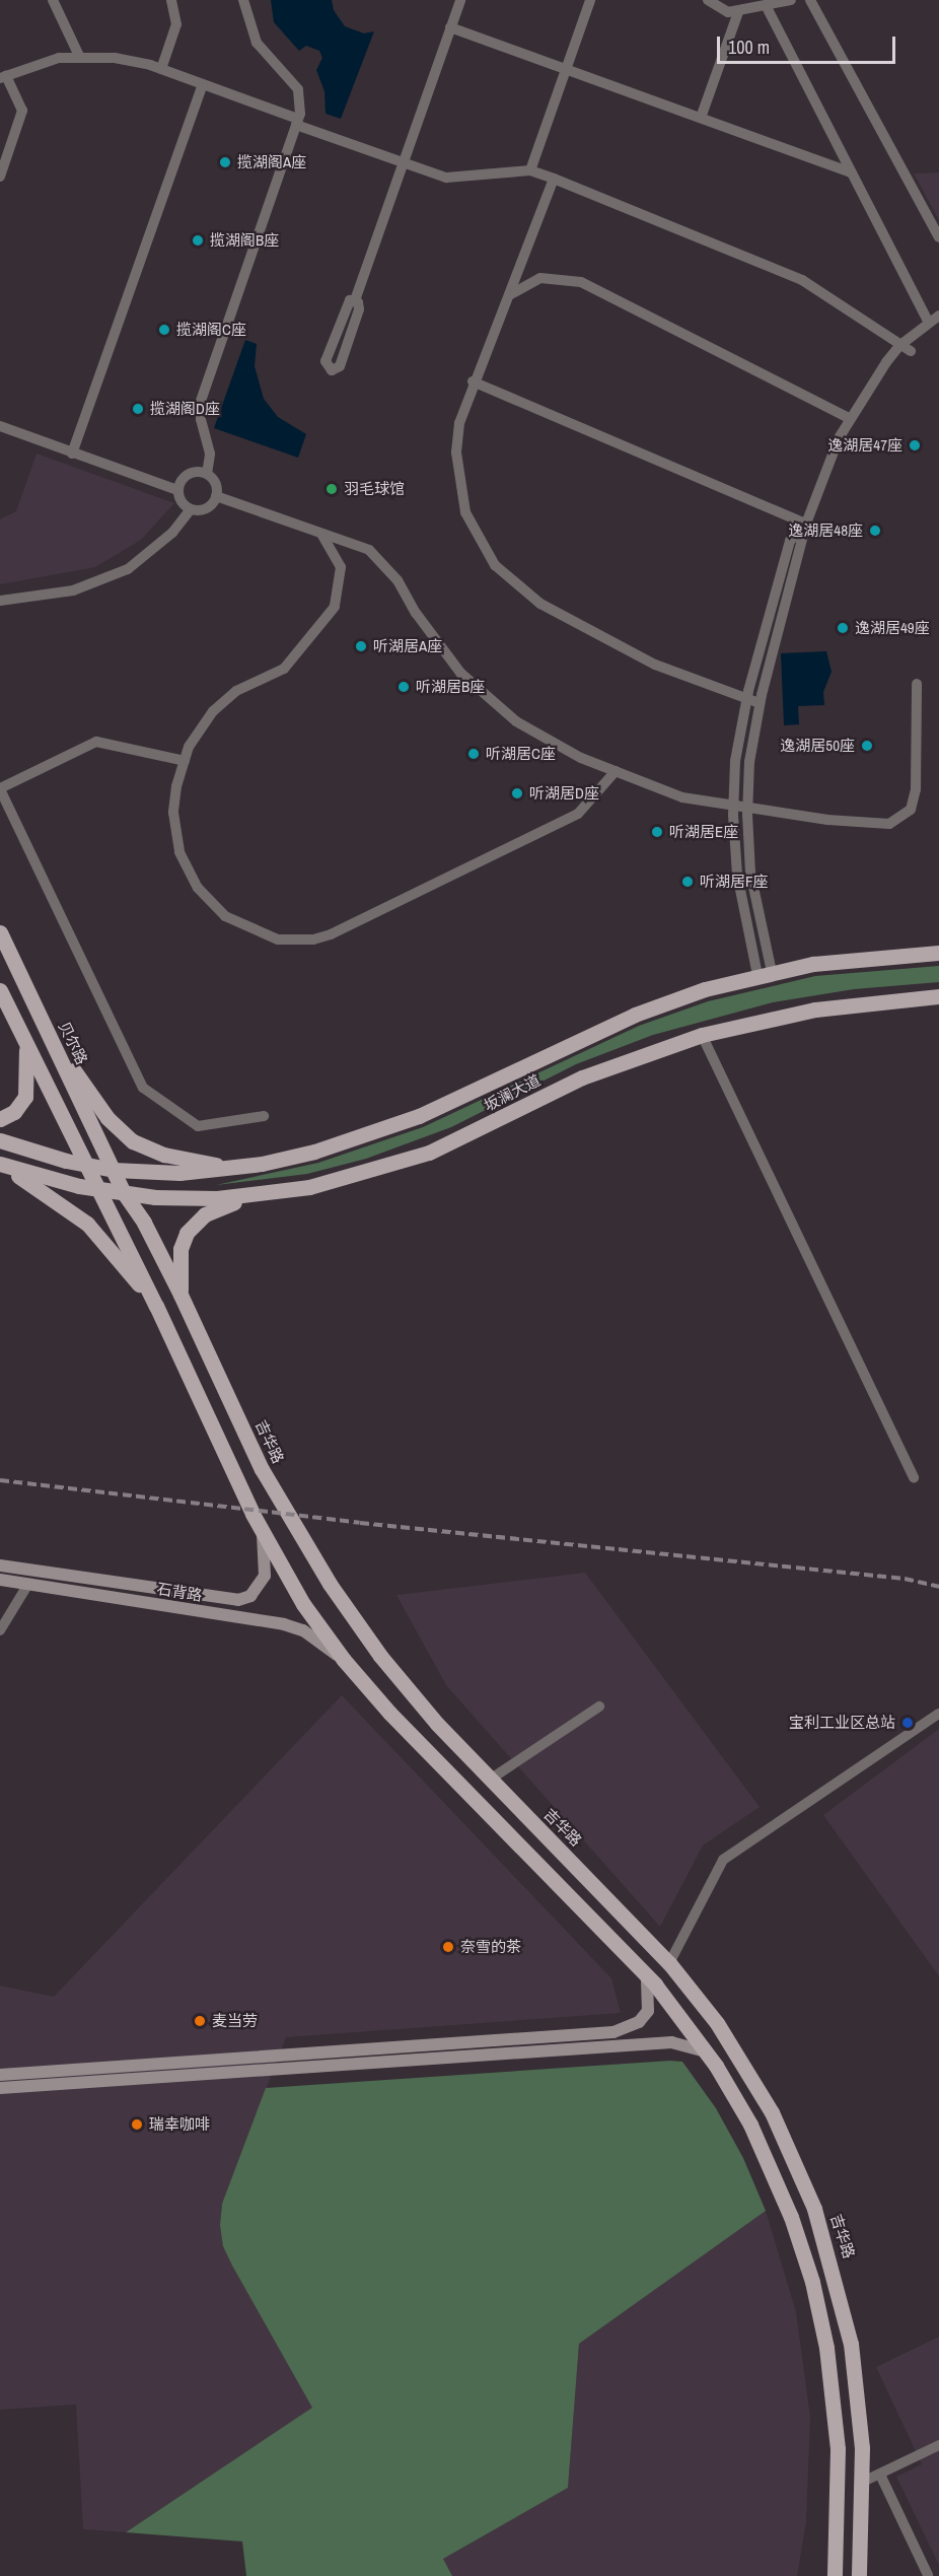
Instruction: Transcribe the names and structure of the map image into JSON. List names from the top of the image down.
{
  "streets": {
    "main road": ["贝尔路", "坂澜大道", "吉华路"],
    "street": ["石背路"]
  },
  "crossings": [
    ["贝尔路", "坂澜大道"],
    ["贝尔路", "吉华路"],
    ["坂澜大道", "吉华路"]
  ],
  "places": [
    "揽湖阁A座",
    "揽湖阁B座",
    "揽湖阁C座",
    "揽湖阁D座",
    "逸湖居47座",
    "羽毛球馆",
    "逸湖居48座",
    "逸湖居49座",
    "听湖居A座",
    "听湖居B座",
    "逸湖居50座",
    "听湖居C座",
    "听湖居D座",
    "听湖居E座",
    "听湖居F座",
    "宝利工业区总站",
    "奈雪的茶",
    "麦当劳",
    "瑞幸咖啡"
  ],
  "scale_bar": "100 m"
}
